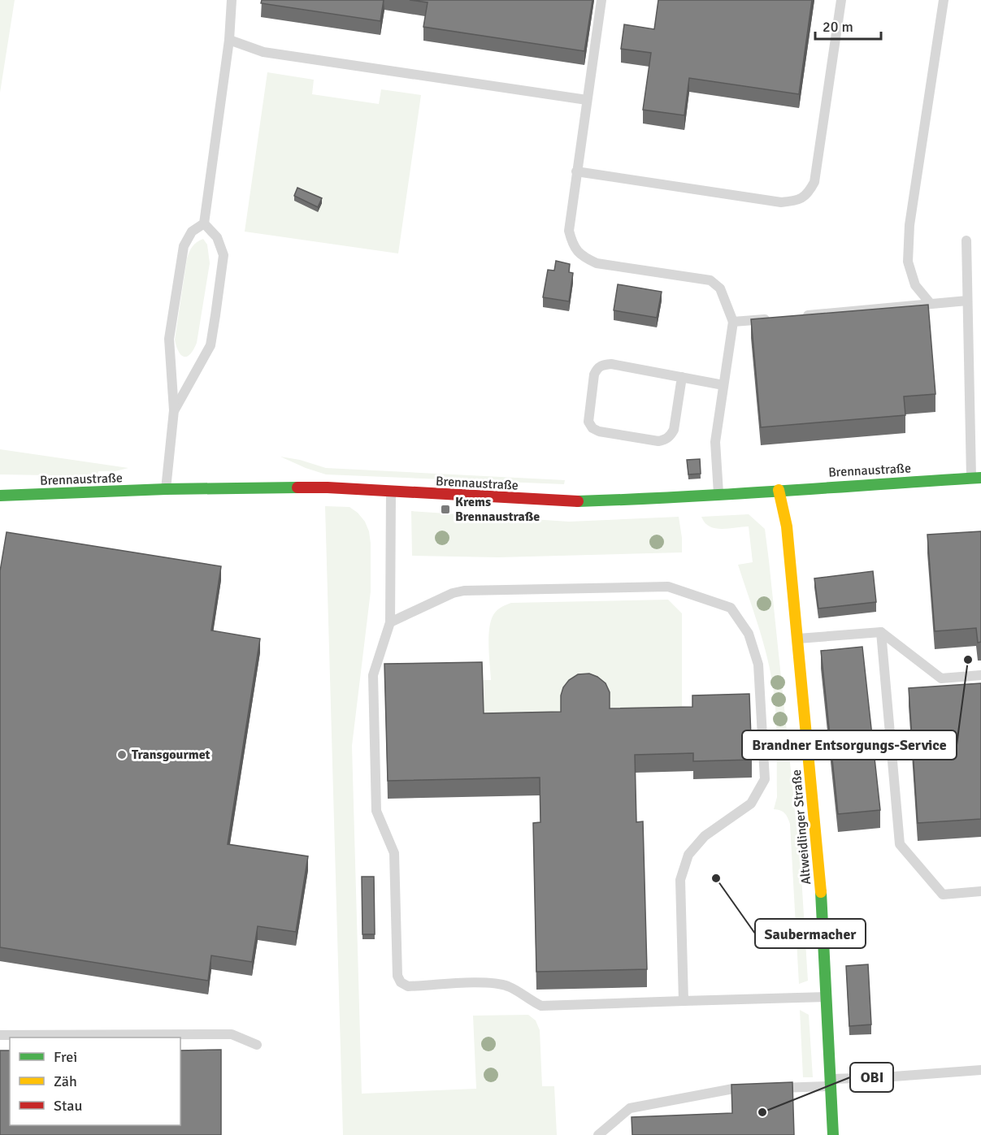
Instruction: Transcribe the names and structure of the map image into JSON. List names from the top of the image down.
{
  "streets": {
    "street": ["Brennaustraße", "Altweidlinger Straße"]
  },
  "crossings": [
    ["Brennaustraße", "Altweidlinger Straße"]
  ],
  "places": {
    "transit": ["Krems Brennaustraße"],
    "other": [
      "Brandner Entsorgungs-Service",
      "Transgourmet",
      "Saubermacher",
      "OBI"
    ]
  },
  "legend": ["Frei", "Zäh", "Stau"],
  "scale_bar": "20 m"
}
